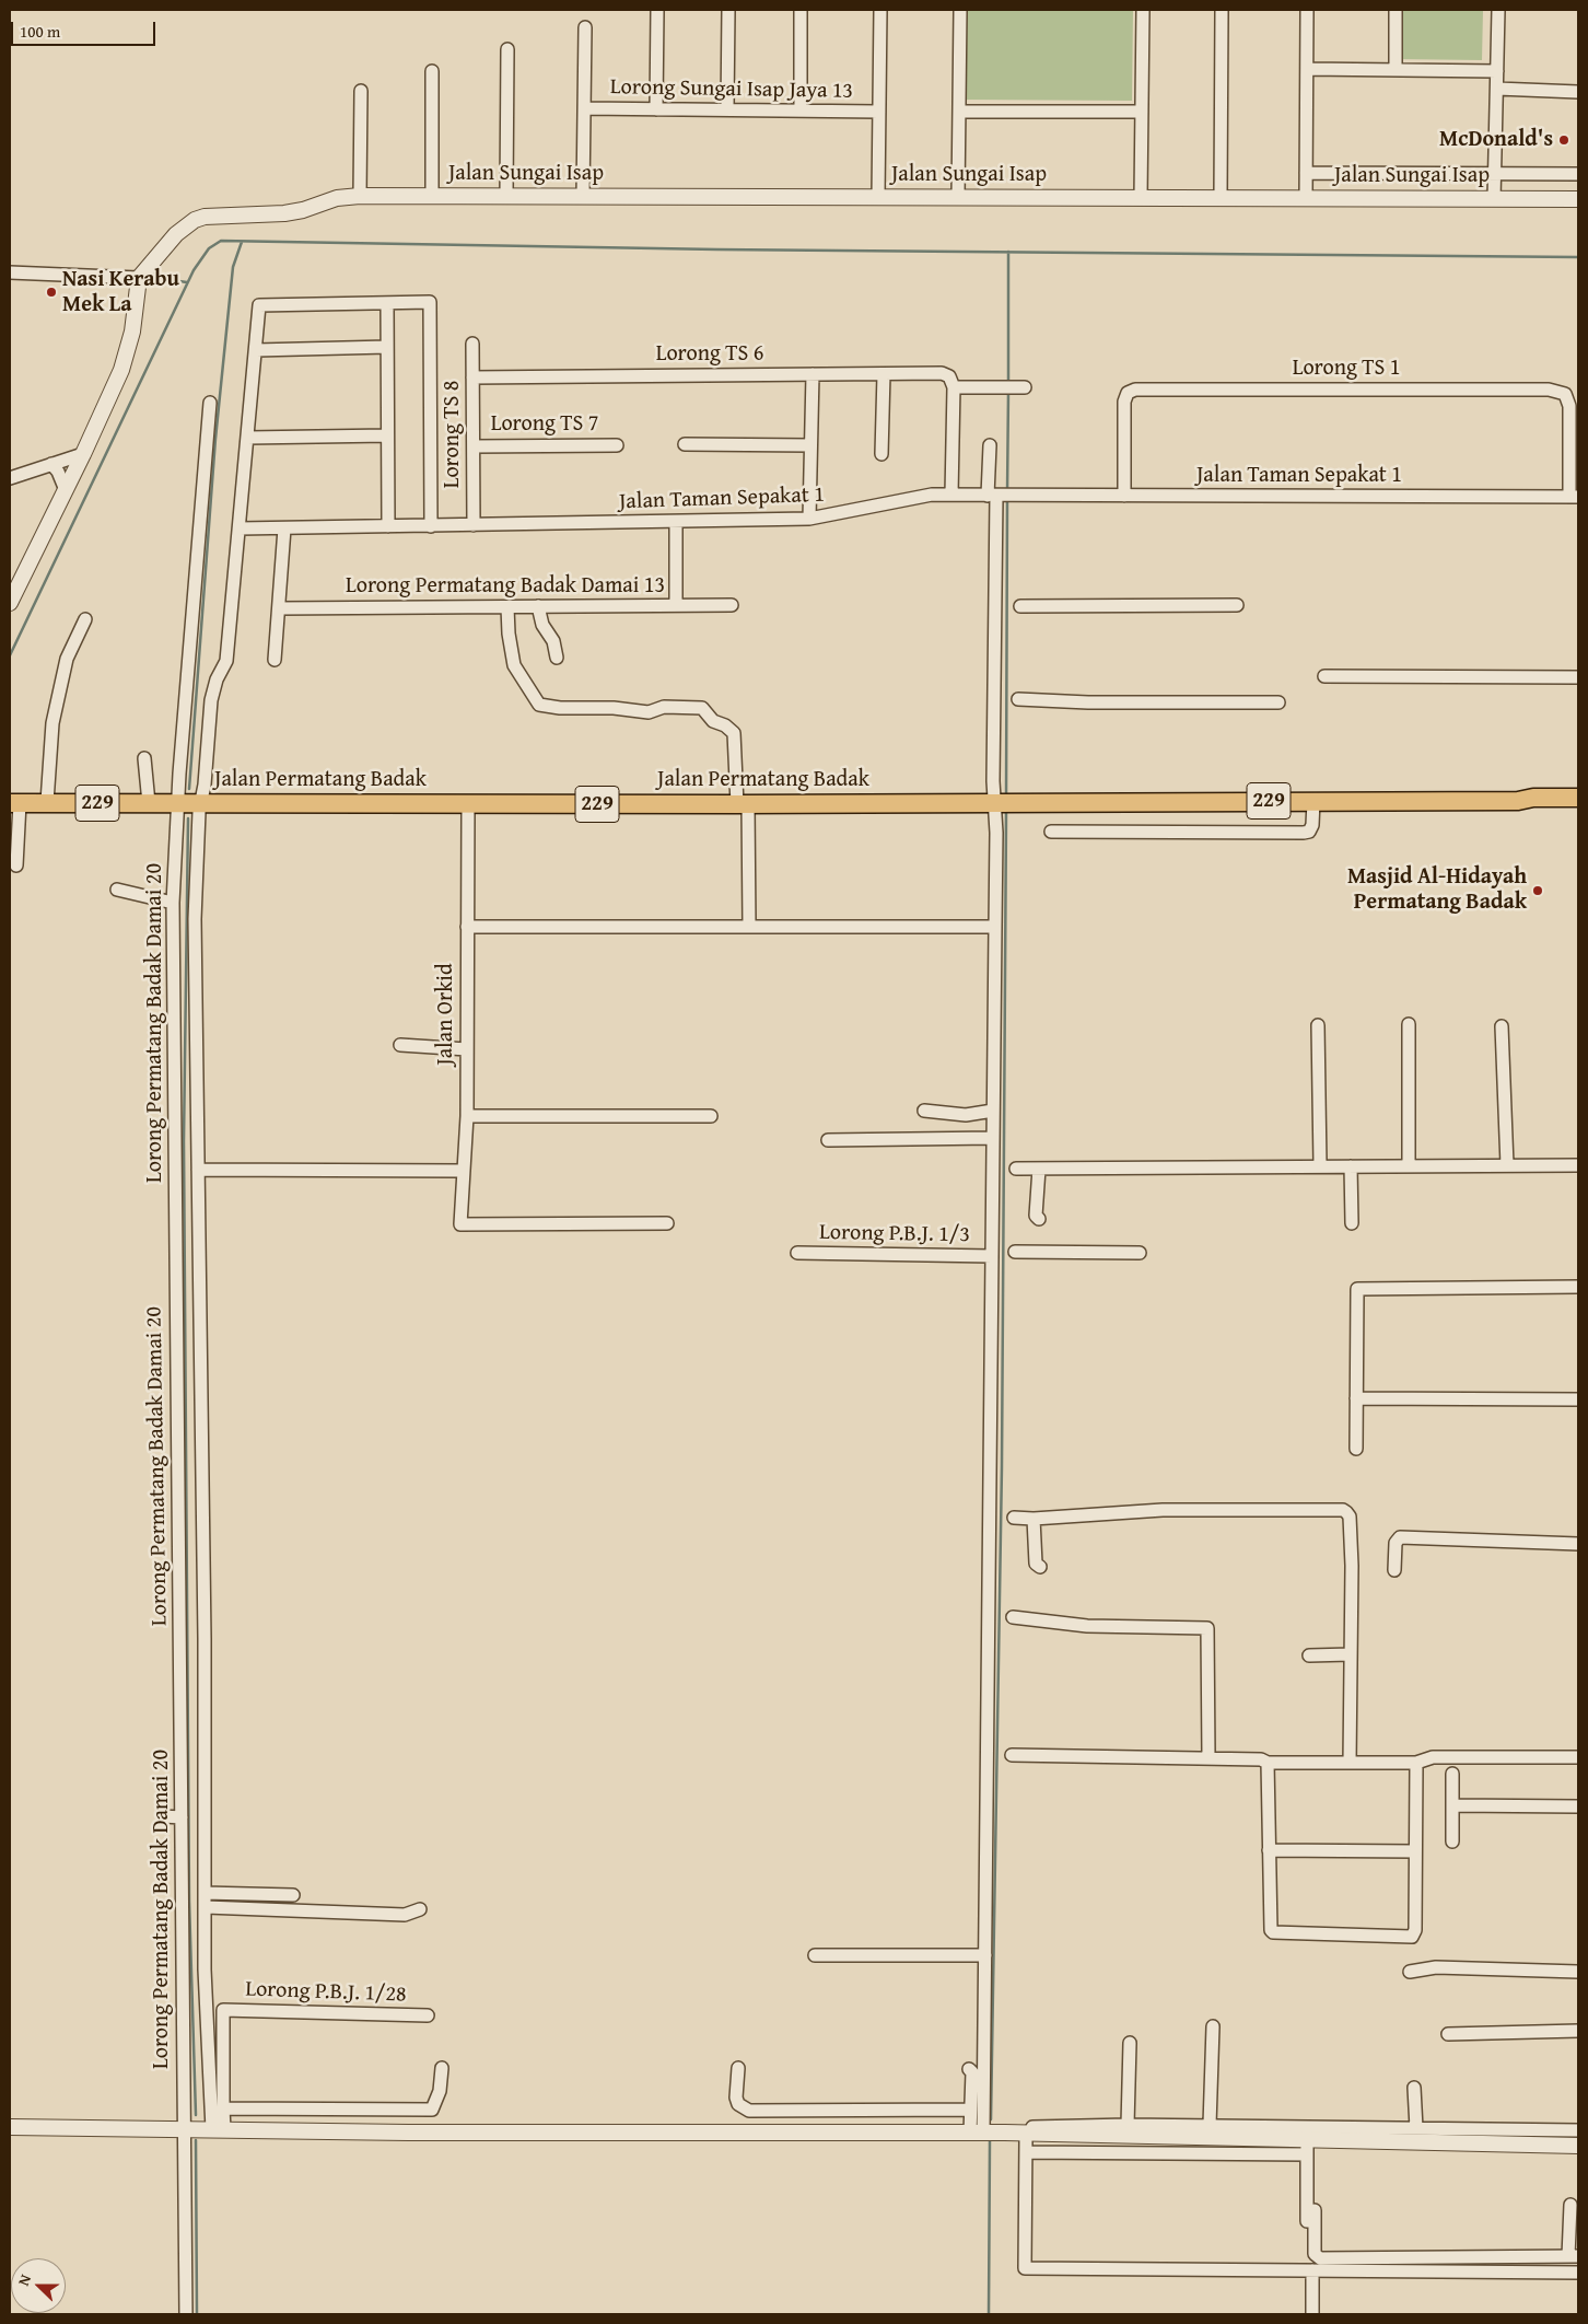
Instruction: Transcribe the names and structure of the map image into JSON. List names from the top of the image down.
{
  "streets": {
    "main road": ["Jalan Permatang Badak", "229"],
    "street": [
      "Lorong Sungai Isap Jaya 13",
      "Jalan Sungai Isap",
      "Lorong TS 6",
      "Lorong TS 1",
      "Lorong TS 7",
      "Lorong TS 8",
      "Jalan Taman Sepakat 1",
      "Lorong Permatang Badak Damai 13",
      "Jalan Orkid",
      "Lorong Permatang Badak Damai 20",
      "Lorong P.B.J. 1/3",
      "Lorong P.B.J. 1/28"
    ]
  },
  "crossings": [
    ["Lorong TS 6", "Lorong TS 8"],
    ["Lorong TS 1", "Jalan Taman Sepakat 1"],
    ["Lorong TS 7", "Lorong TS 8"],
    ["Lorong TS 8", "Jalan Taman Sepakat 1"],
    ["Jalan Permatang Badak", "Jalan Orkid"],
    ["Jalan Permatang Badak", "Lorong Permatang Badak Damai 20"]
  ],
  "places": ["McDonald's", "Nasi Kerabu Mek La", "Masjid Al-Hidayah Permatang Badak"],
  "scale_bar": "100 m",
  "north": "left"
}
